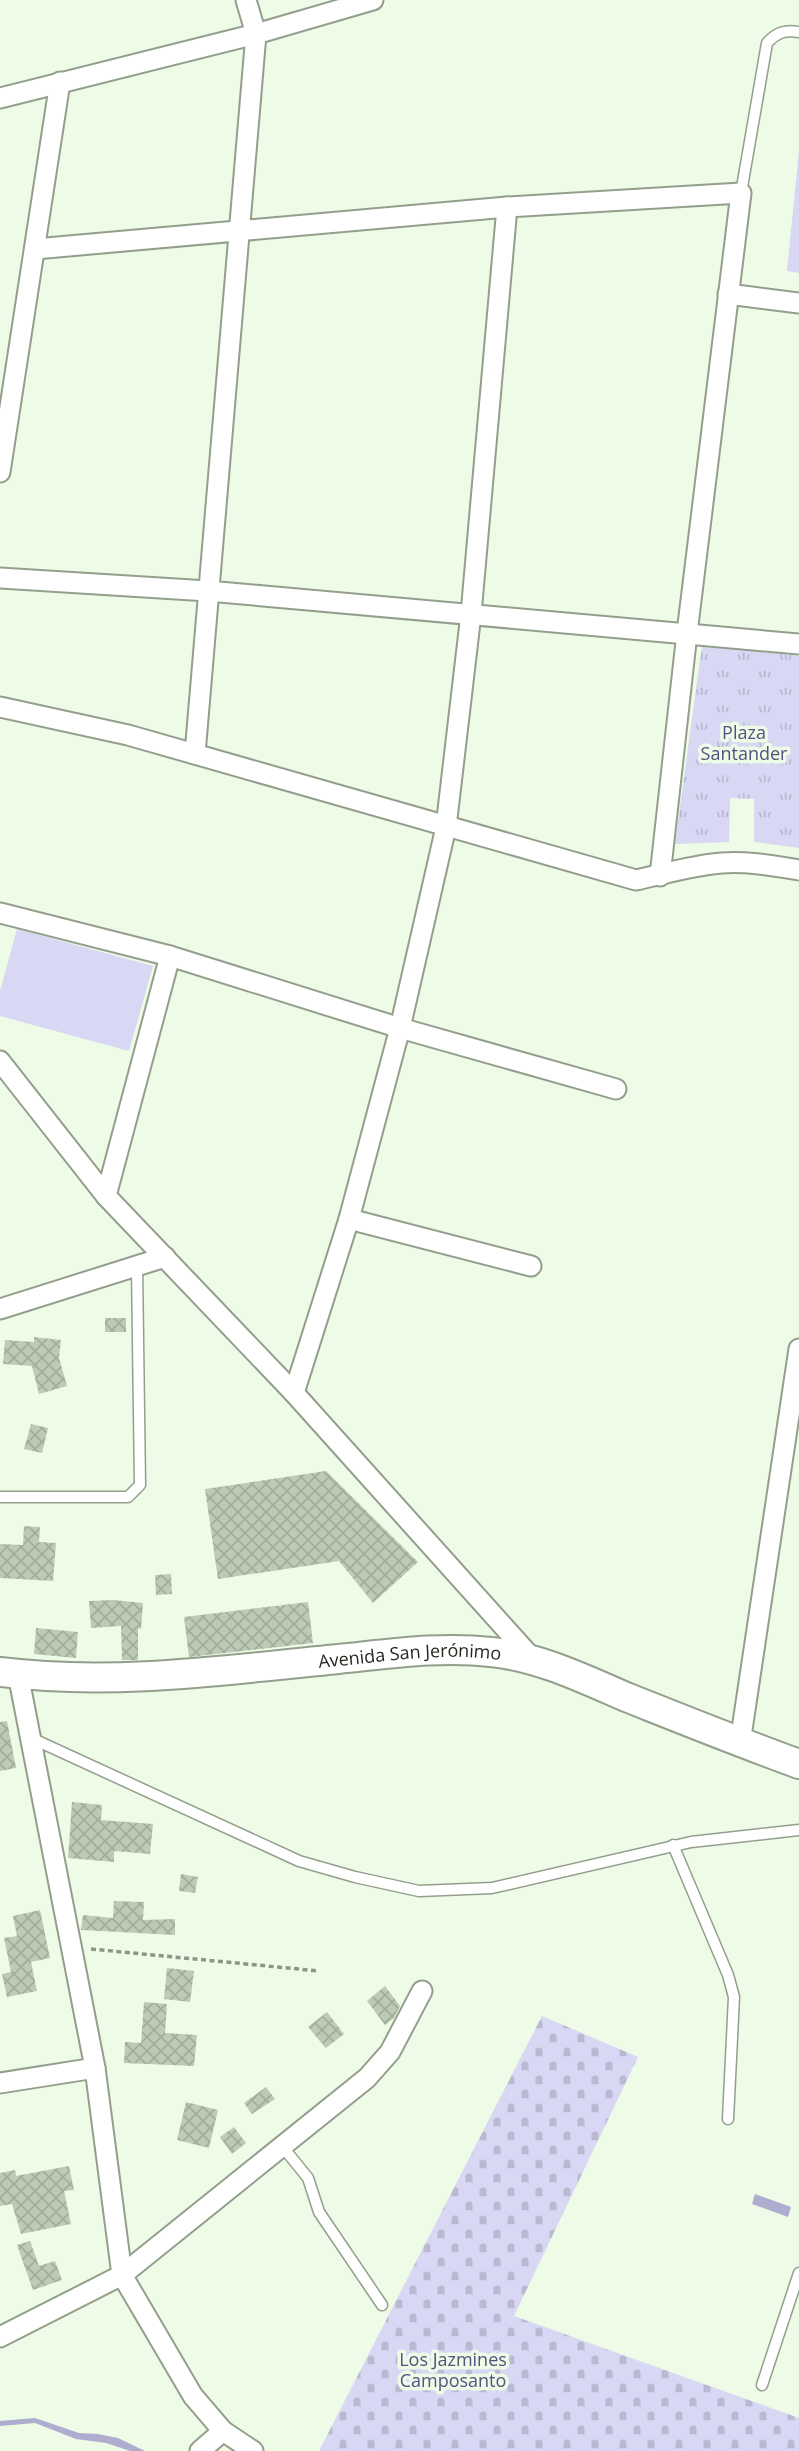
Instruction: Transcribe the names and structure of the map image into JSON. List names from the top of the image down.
{
  "streets": {
    "street": ["Avenida San Jerónimo"]
  },
  "parks": ["Plaza Santander", "Los Jazmines Camposanto"]
}
